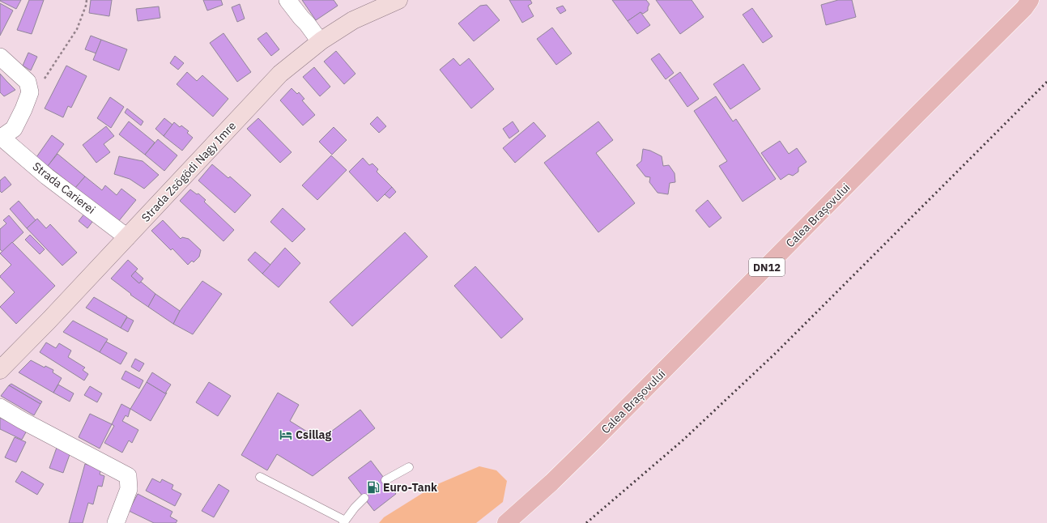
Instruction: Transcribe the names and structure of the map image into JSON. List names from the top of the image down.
{
  "streets": {
    "main road": ["Strada Zsögödi Nagy Imre", "Calea Brașovului", "DN12"],
    "street": ["Strada Carierei"]
  },
  "crossings": [
    ["Strada Zsögödi Nagy Imre", "Strada Carierei"]
  ],
  "places": {
    "hotel": ["Csillag"],
    "fuel station": ["Euro-Tank"]
  }
}
